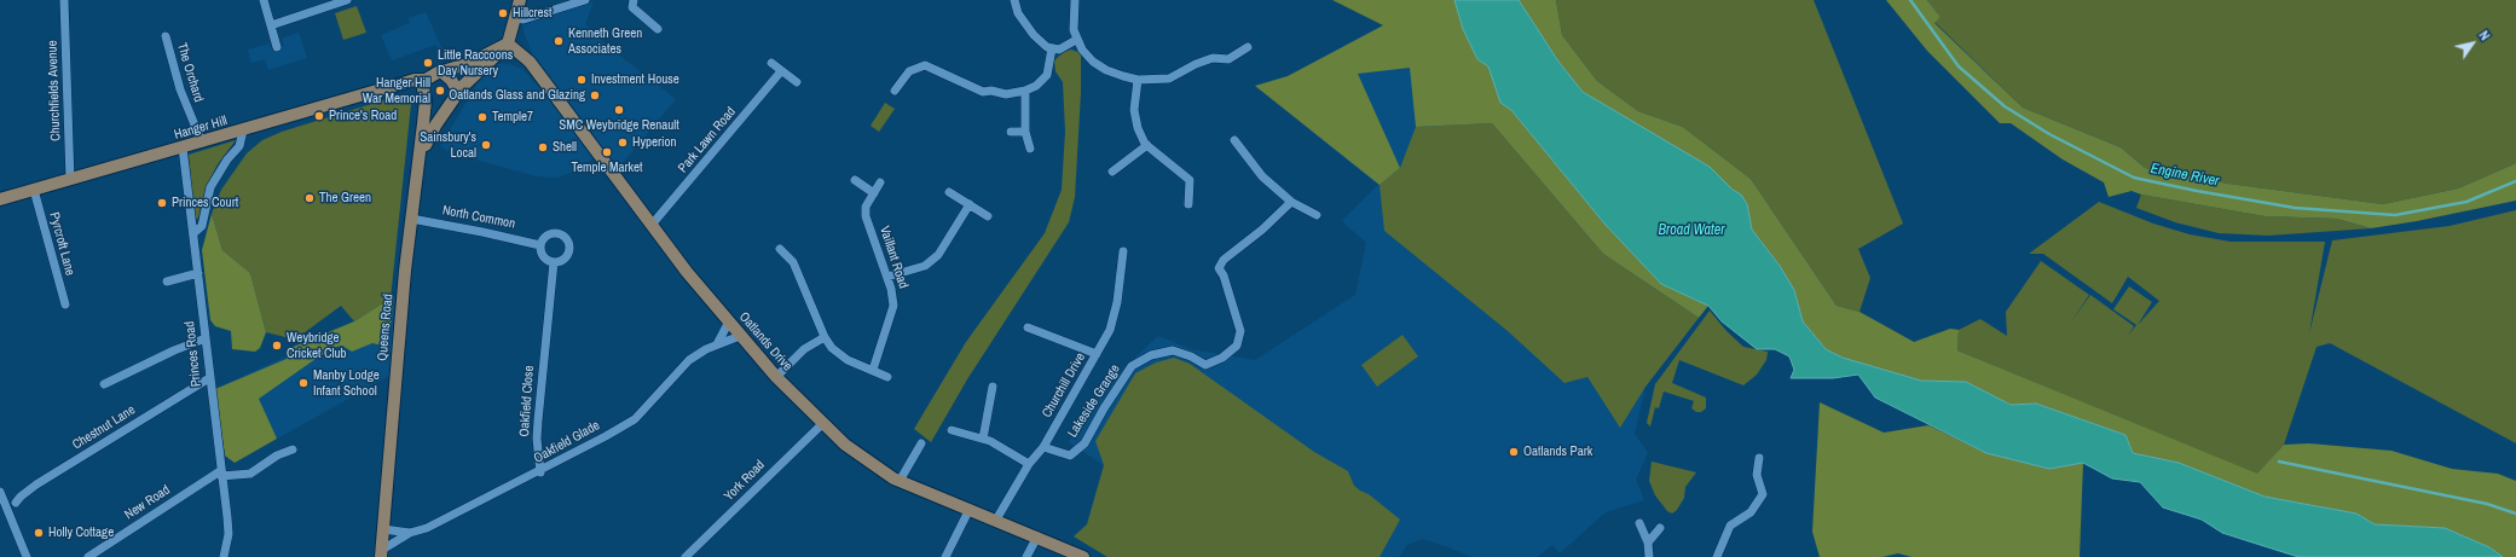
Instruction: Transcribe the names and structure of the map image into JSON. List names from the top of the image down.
{
  "streets": {
    "main road": ["Hanger Hill", "Queens Road", "Oatlands Drive"],
    "street": [
      "The Orchard",
      "Churchfields Avenue",
      "Park Lawn Road",
      "North Common",
      "Pyrcroft Lane",
      "Vaillant Road",
      "Princes Road",
      "Churchill Drive",
      "Oakfield Close",
      "Lakeside Grange",
      "Chestnut Lane",
      "Oakfield Glade",
      "York Road",
      "New Road"
    ]
  },
  "crossings": [
    ["The Orchard", "Hanger Hill"],
    ["Churchfields Avenue", "Hanger Hill"],
    ["Hanger Hill", "Pyrcroft Lane"],
    ["Hanger Hill", "Queens Road"],
    ["Hanger Hill", "Oatlands Drive"],
    ["Hanger Hill", "Princes Road"],
    ["Park Lawn Road", "Oatlands Drive"],
    ["North Common", "Queens Road"],
    ["North Common", "Oakfield Close"],
    ["Queens Road", "Oatlands Drive"],
    ["Queens Road", "Oakfield Glade"],
    ["Oatlands Drive", "Churchill Drive"],
    ["Oatlands Drive", "Oakfield Glade"],
    ["Oatlands Drive", "York Road"],
    ["Princes Road", "Chestnut Lane"],
    ["Princes Road", "New Road"],
    ["Churchill Drive", "Lakeside Grange"],
    ["Oakfield Close", "Oakfield Glade"]
  ],
  "water": ["Engine River", "Broad Water"],
  "places": [
    "Hillcrest",
    "Kenneth Green Associates",
    "Little Raccoons Day Nursery",
    "Investment House",
    "Hanger Hill War Memorial",
    "Oatlands Glass and Glazing",
    "SMC Weybridge Renault",
    "Prince's Road",
    "Temple7",
    "Hyperion",
    "Sainsbury's Local",
    "Shell",
    "Temple Market",
    "The Green",
    "Princes Court",
    "Weybridge Cricket Club",
    "Manby Lodge Infant School",
    "Oatlands Park",
    "Holly Cottage"
  ],
  "north": "top right"
}
